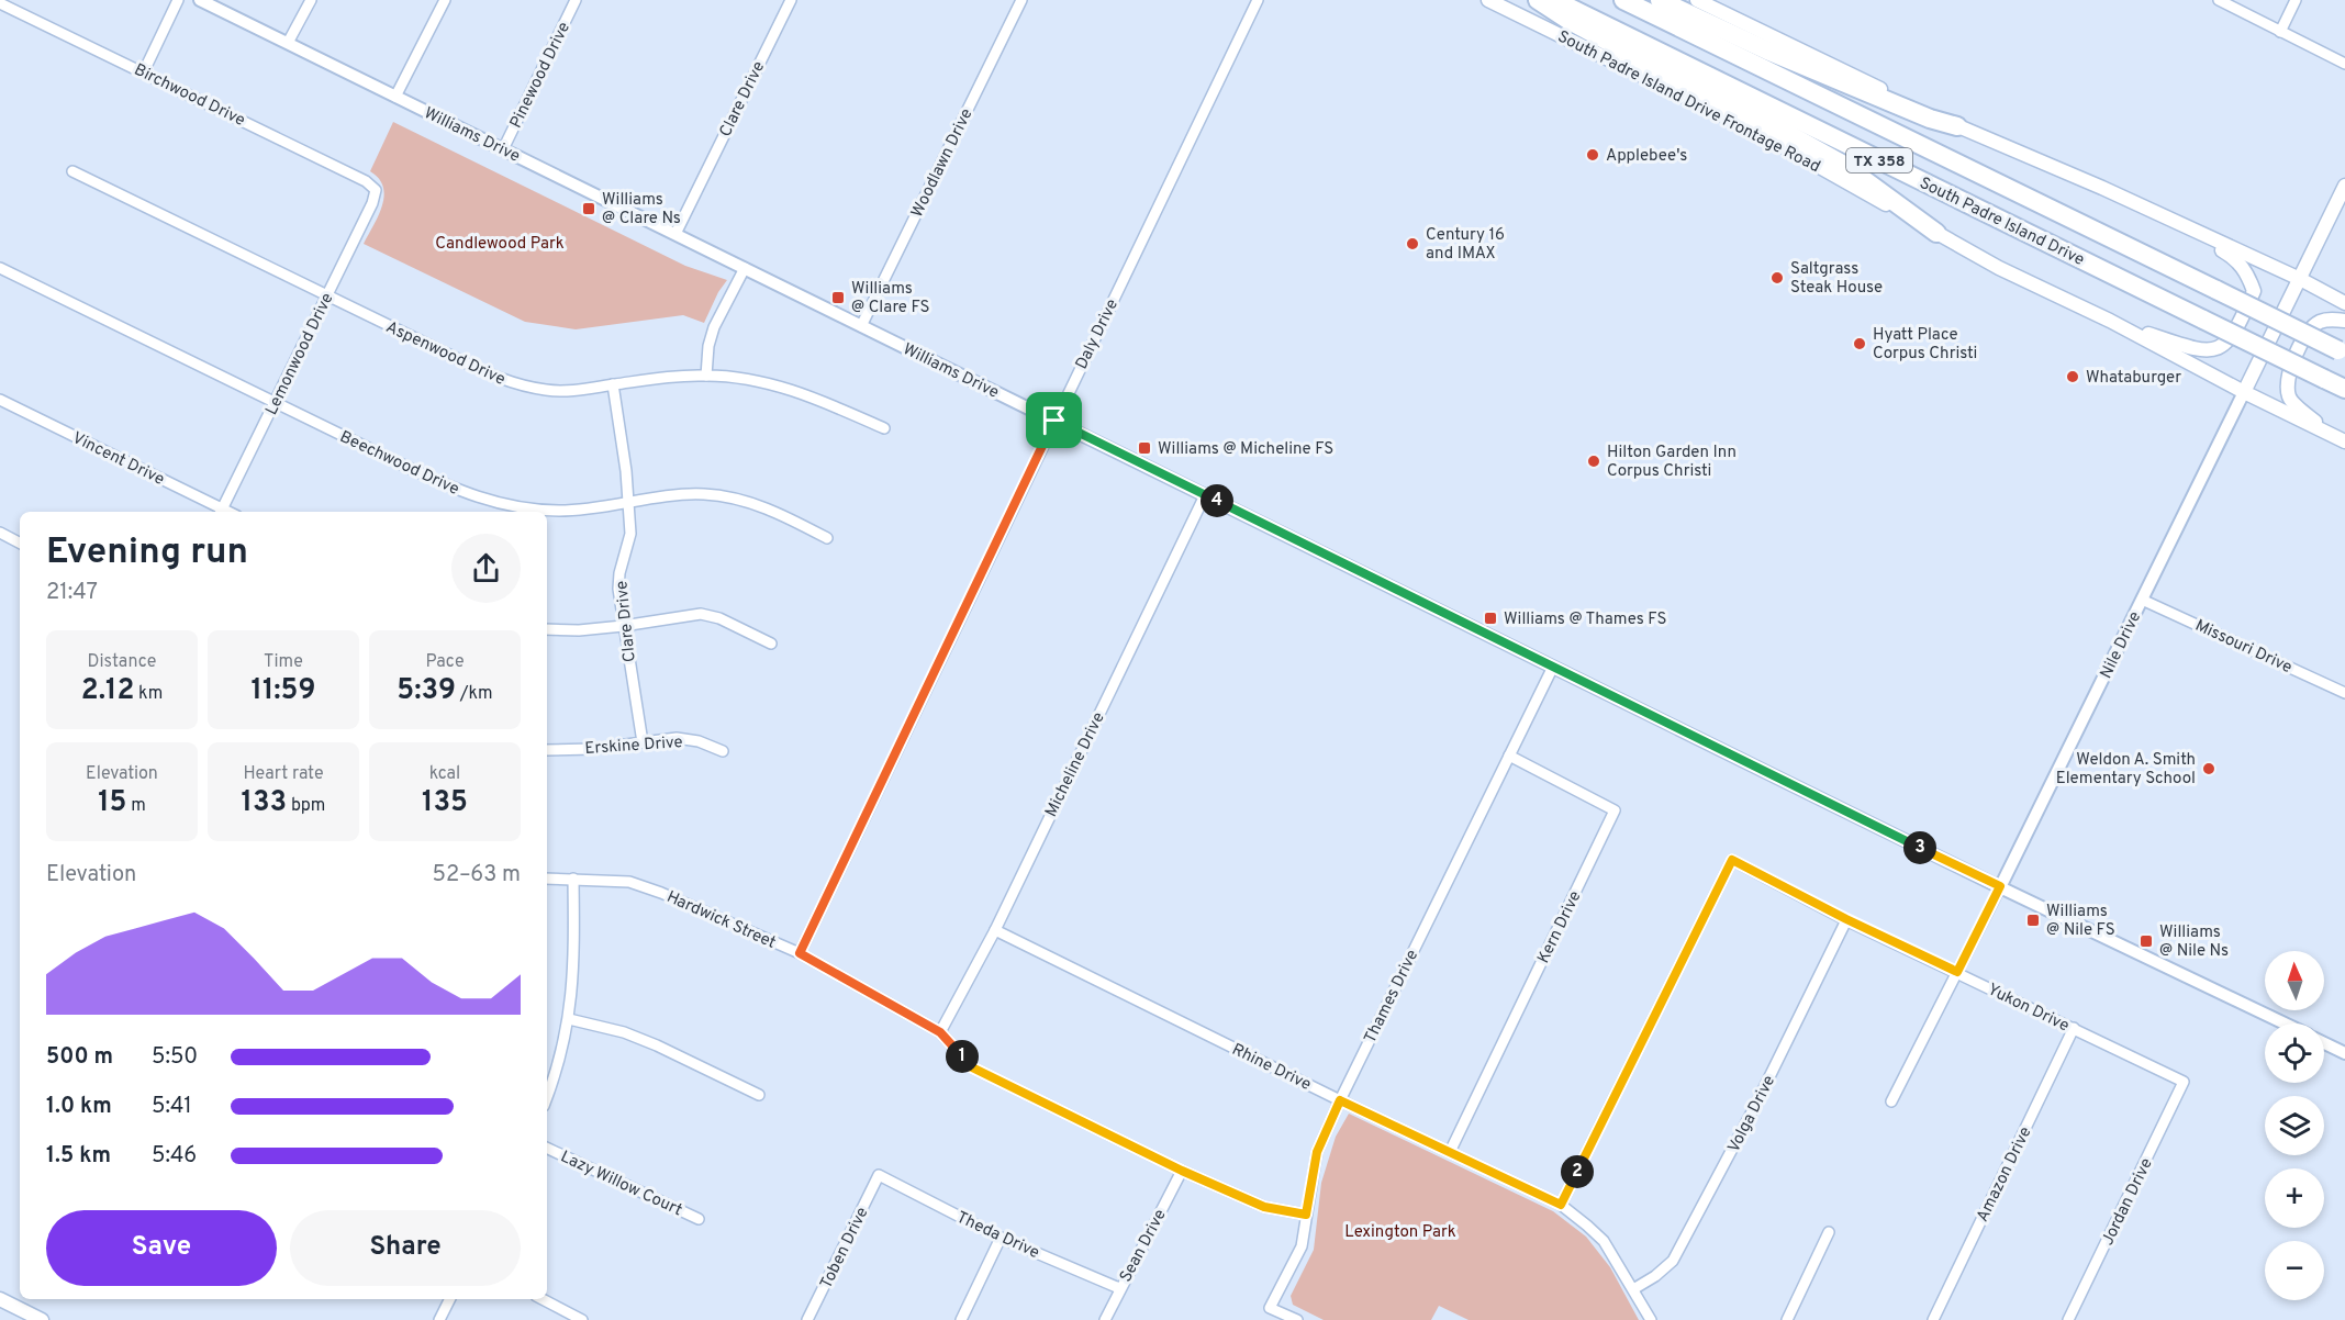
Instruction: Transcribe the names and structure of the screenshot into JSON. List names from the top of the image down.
{
  "streets": {
    "highway": ["TX 358", "South Padre Island Drive"],
    "main road": ["South Padre Island Drive Frontage Road", "Nile Drive"],
    "street": [
      "Pinewood Drive",
      "Birchwood Drive",
      "Clare Drive",
      "Williams Drive",
      "Woodlawn Drive",
      "Daly Drive",
      "Aspenwood Drive",
      "Lemonwood Drive",
      "Vincent Drive",
      "Beechwood Drive",
      "Missouri Drive",
      "Erskine Drive",
      "Micheline Drive",
      "Hardwick Street",
      "Kern Drive",
      "Thames Drive",
      "Yukon Drive",
      "Rhine Drive",
      "Volga Drive",
      "Amazon Drive",
      "Lazy Willow Court",
      "Jordan Drive",
      "Theda Drive",
      "Sean Drive",
      "Toben Drive"
    ]
  },
  "crossings": [
    ["Pinewood Drive", "Williams Drive"],
    ["Birchwood Drive", "Lemonwood Drive"],
    ["Clare Drive", "Williams Drive"],
    ["Clare Drive", "Aspenwood Drive"],
    ["Clare Drive", "Beechwood Drive"],
    ["Clare Drive", "Erskine Drive"],
    ["South Padre Island Drive Frontage Road", "Nile Drive"],
    ["Williams Drive", "Woodlawn Drive"],
    ["Williams Drive", "Daly Drive"],
    ["Williams Drive", "Nile Drive"],
    ["Williams Drive", "Micheline Drive"],
    ["Williams Drive", "Thames Drive"],
    ["Daly Drive", "Hardwick Street"],
    ["Aspenwood Drive", "Lemonwood Drive"],
    ["Lemonwood Drive", "Vincent Drive"],
    ["Lemonwood Drive", "Beechwood Drive"],
    ["Nile Drive", "Missouri Drive"],
    ["Nile Drive", "Yukon Drive"],
    ["Micheline Drive", "Hardwick Street"],
    ["Micheline Drive", "Rhine Drive"],
    ["Hardwick Street", "Thames Drive"],
    ["Hardwick Street", "Sean Drive"],
    ["Kern Drive", "Thames Drive"],
    ["Kern Drive", "Rhine Drive"],
    ["Thames Drive", "Rhine Drive"],
    ["Yukon Drive", "Rhine Drive"],
    ["Yukon Drive", "Volga Drive"],
    ["Yukon Drive", "Amazon Drive"],
    ["Yukon Drive", "Jordan Drive"],
    ["Rhine Drive", "Volga Drive"],
    ["Theda Drive", "Sean Drive"],
    ["Theda Drive", "Toben Drive"]
  ],
  "parks": ["Candlewood Park", "Lexington Park"],
  "places": {
    "other": [
      "Applebee's",
      "Century 16 and IMAX",
      "Saltgrass Steak House",
      "Hyatt Place Corpus Christi",
      "Whataburger",
      "Hilton Garden Inn Corpus Christi",
      "Weldon A. Smith Elementary School"
    ],
    "transit": [
      "Williams @ Clare Ns",
      "Williams @ Clare FS",
      "Williams @ Micheline FS",
      "Williams @ Thames FS",
      "Williams @ Nile FS",
      "Williams @ Nile Ns"
    ]
  },
  "north": "top",
  "page": {
    "pins": [
      "4",
      "3",
      "1",
      "2"
    ],
    "heading": ["Evening run", "21:47"],
    "stats": [
      ["Distance", "2.12 km"],
      ["Time", "11:59"],
      ["Pace", "5:39 /km"],
      ["Elevation", "15 m"],
      ["Heart rate", "133 bpm"],
      ["kcal", "135"]
    ],
    "chart": ["Elevation", "52–63 m"],
    "map_buttons": ["+", "−"],
    "list": [
      {
        "name": "500 m",
        "note": "5:50"
      },
      {
        "name": "1.0 km",
        "note": "5:41"
      },
      {
        "name": "1.5 km",
        "note": "5:46"
      }
    ],
    "buttons": ["Save", "Share"]
  }
}
